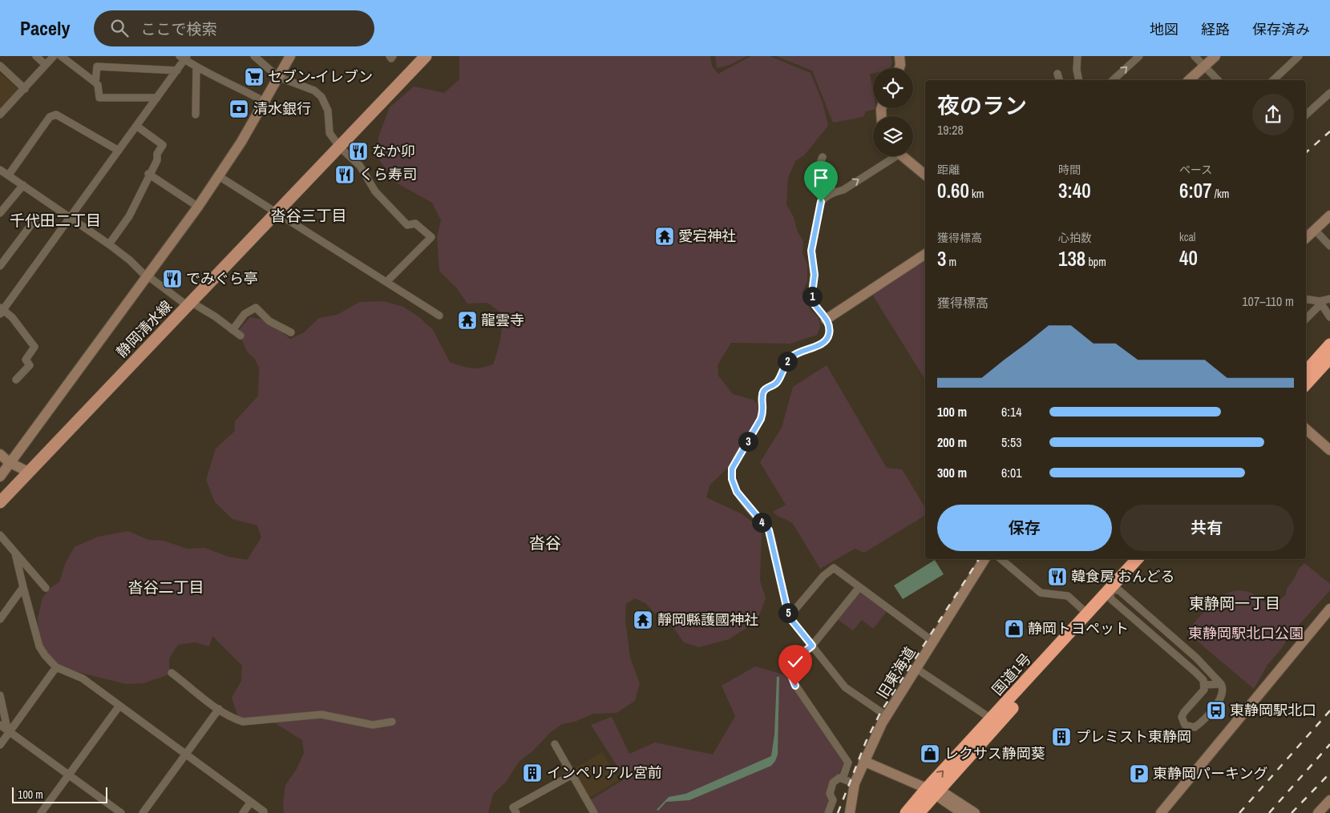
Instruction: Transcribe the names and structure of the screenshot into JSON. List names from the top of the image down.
{
  "streets": {
    "highway": ["国道1号"],
    "main road": ["静岡清水線"],
    "street": ["旧東海道"]
  },
  "districts": [
    "沓谷三丁目",
    "千代田二丁目",
    "沓谷",
    "沓谷二丁目",
    "東静岡一丁目"
  ],
  "parks": ["東静岡駅北口公園"],
  "places": {
    "supermarket": ["セブン-イレブン"],
    "bank": ["清水銀行"],
    "restaurant": [
      "なか卯",
      "くら寿司",
      "でみぐら亭",
      "韓食房 おんどる"
    ],
    "temple": ["愛宕神社", "龍雲寺", "靜岡縣護國神社"],
    "shop": ["静岡トヨペット", "レクサス静岡葵"],
    "bus stop": ["東静岡駅北口"],
    "building": ["プレミスト東静岡", "インペリアル宮前"],
    "parking": ["東静岡パーキング"]
  },
  "scale_bar": "100 m",
  "page": {
    "header": "Pacely",
    "search": "ここで検索",
    "nav": ["地図", "経路", "保存済み"],
    "heading": ["夜のラン", "19:28"],
    "stats": [
      ["距離", "0.60 km"],
      ["時間", "3:40"],
      ["ペース", "6:07 /km"],
      ["獲得標高", "3 m"],
      ["心拍数", "138 bpm"],
      ["kcal", "40"]
    ],
    "chart": ["獲得標高", "107–110 m"],
    "pins": [
      "1",
      "2",
      "3",
      "4",
      "5"
    ],
    "list": [
      {
        "name": "100 m",
        "note": "6:14"
      },
      {
        "name": "200 m",
        "note": "5:53"
      },
      {
        "name": "300 m",
        "note": "6:01"
      }
    ],
    "buttons": ["保存", "共有"],
    "scale": "100 m"
  }
}
